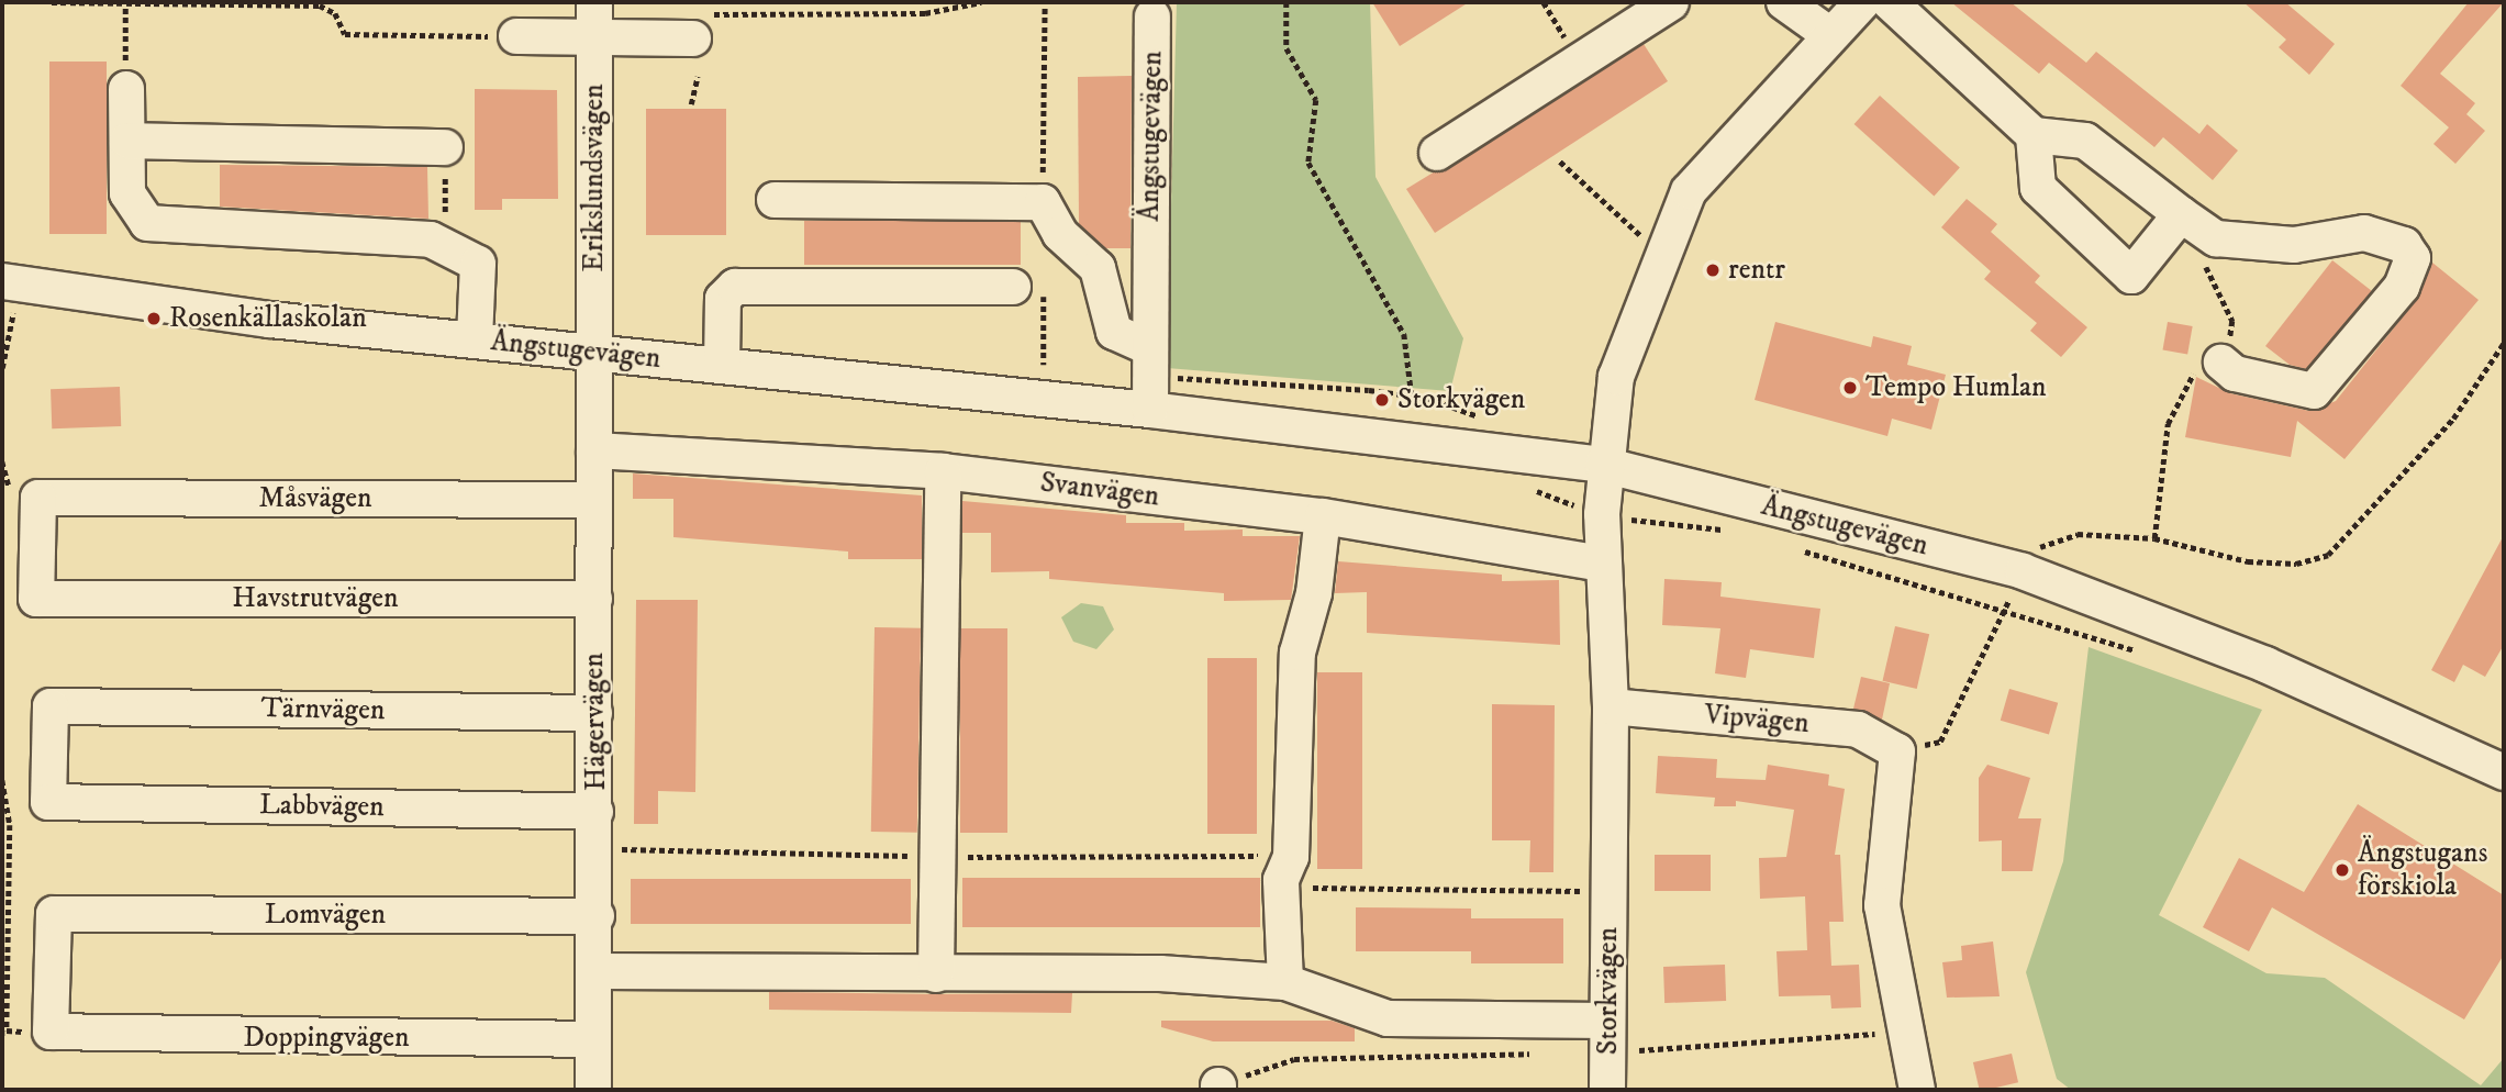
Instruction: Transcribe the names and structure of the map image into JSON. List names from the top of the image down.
{
  "streets": {
    "street": [
      "Ängstugevägen",
      "Erikslundsvägen",
      "Svanvägen",
      "Måsvägen",
      "Havstrutvägen",
      "Tärnvägen",
      "Vipvägen",
      "Hägervägen",
      "Labbvägen",
      "Lomvägen",
      "Storkvägen",
      "Doppingvägen"
    ]
  },
  "crossings": [
    ["Ängstugevägen", "Erikslundsvägen"],
    ["Ängstugevägen", "Hägervägen"],
    ["Ängstugevägen", "Storkvägen"],
    ["Erikslundsvägen", "Hägervägen"],
    ["Svanvägen", "Hägervägen"],
    ["Svanvägen", "Storkvägen"],
    ["Måsvägen", "Havstrutvägen"],
    ["Måsvägen", "Hägervägen"],
    ["Havstrutvägen", "Hägervägen"],
    ["Tärnvägen", "Hägervägen"],
    ["Tärnvägen", "Labbvägen"],
    ["Vipvägen", "Storkvägen"],
    ["Hägervägen", "Labbvägen"],
    ["Hägervägen", "Lomvägen"],
    ["Hägervägen", "Doppingvägen"],
    ["Lomvägen", "Doppingvägen"]
  ],
  "places": [
    "rentr",
    "Rosenkällaskolan",
    "Tempo Humlan",
    "Storkvägen",
    "Ängstugans förskiola"
  ]
}
